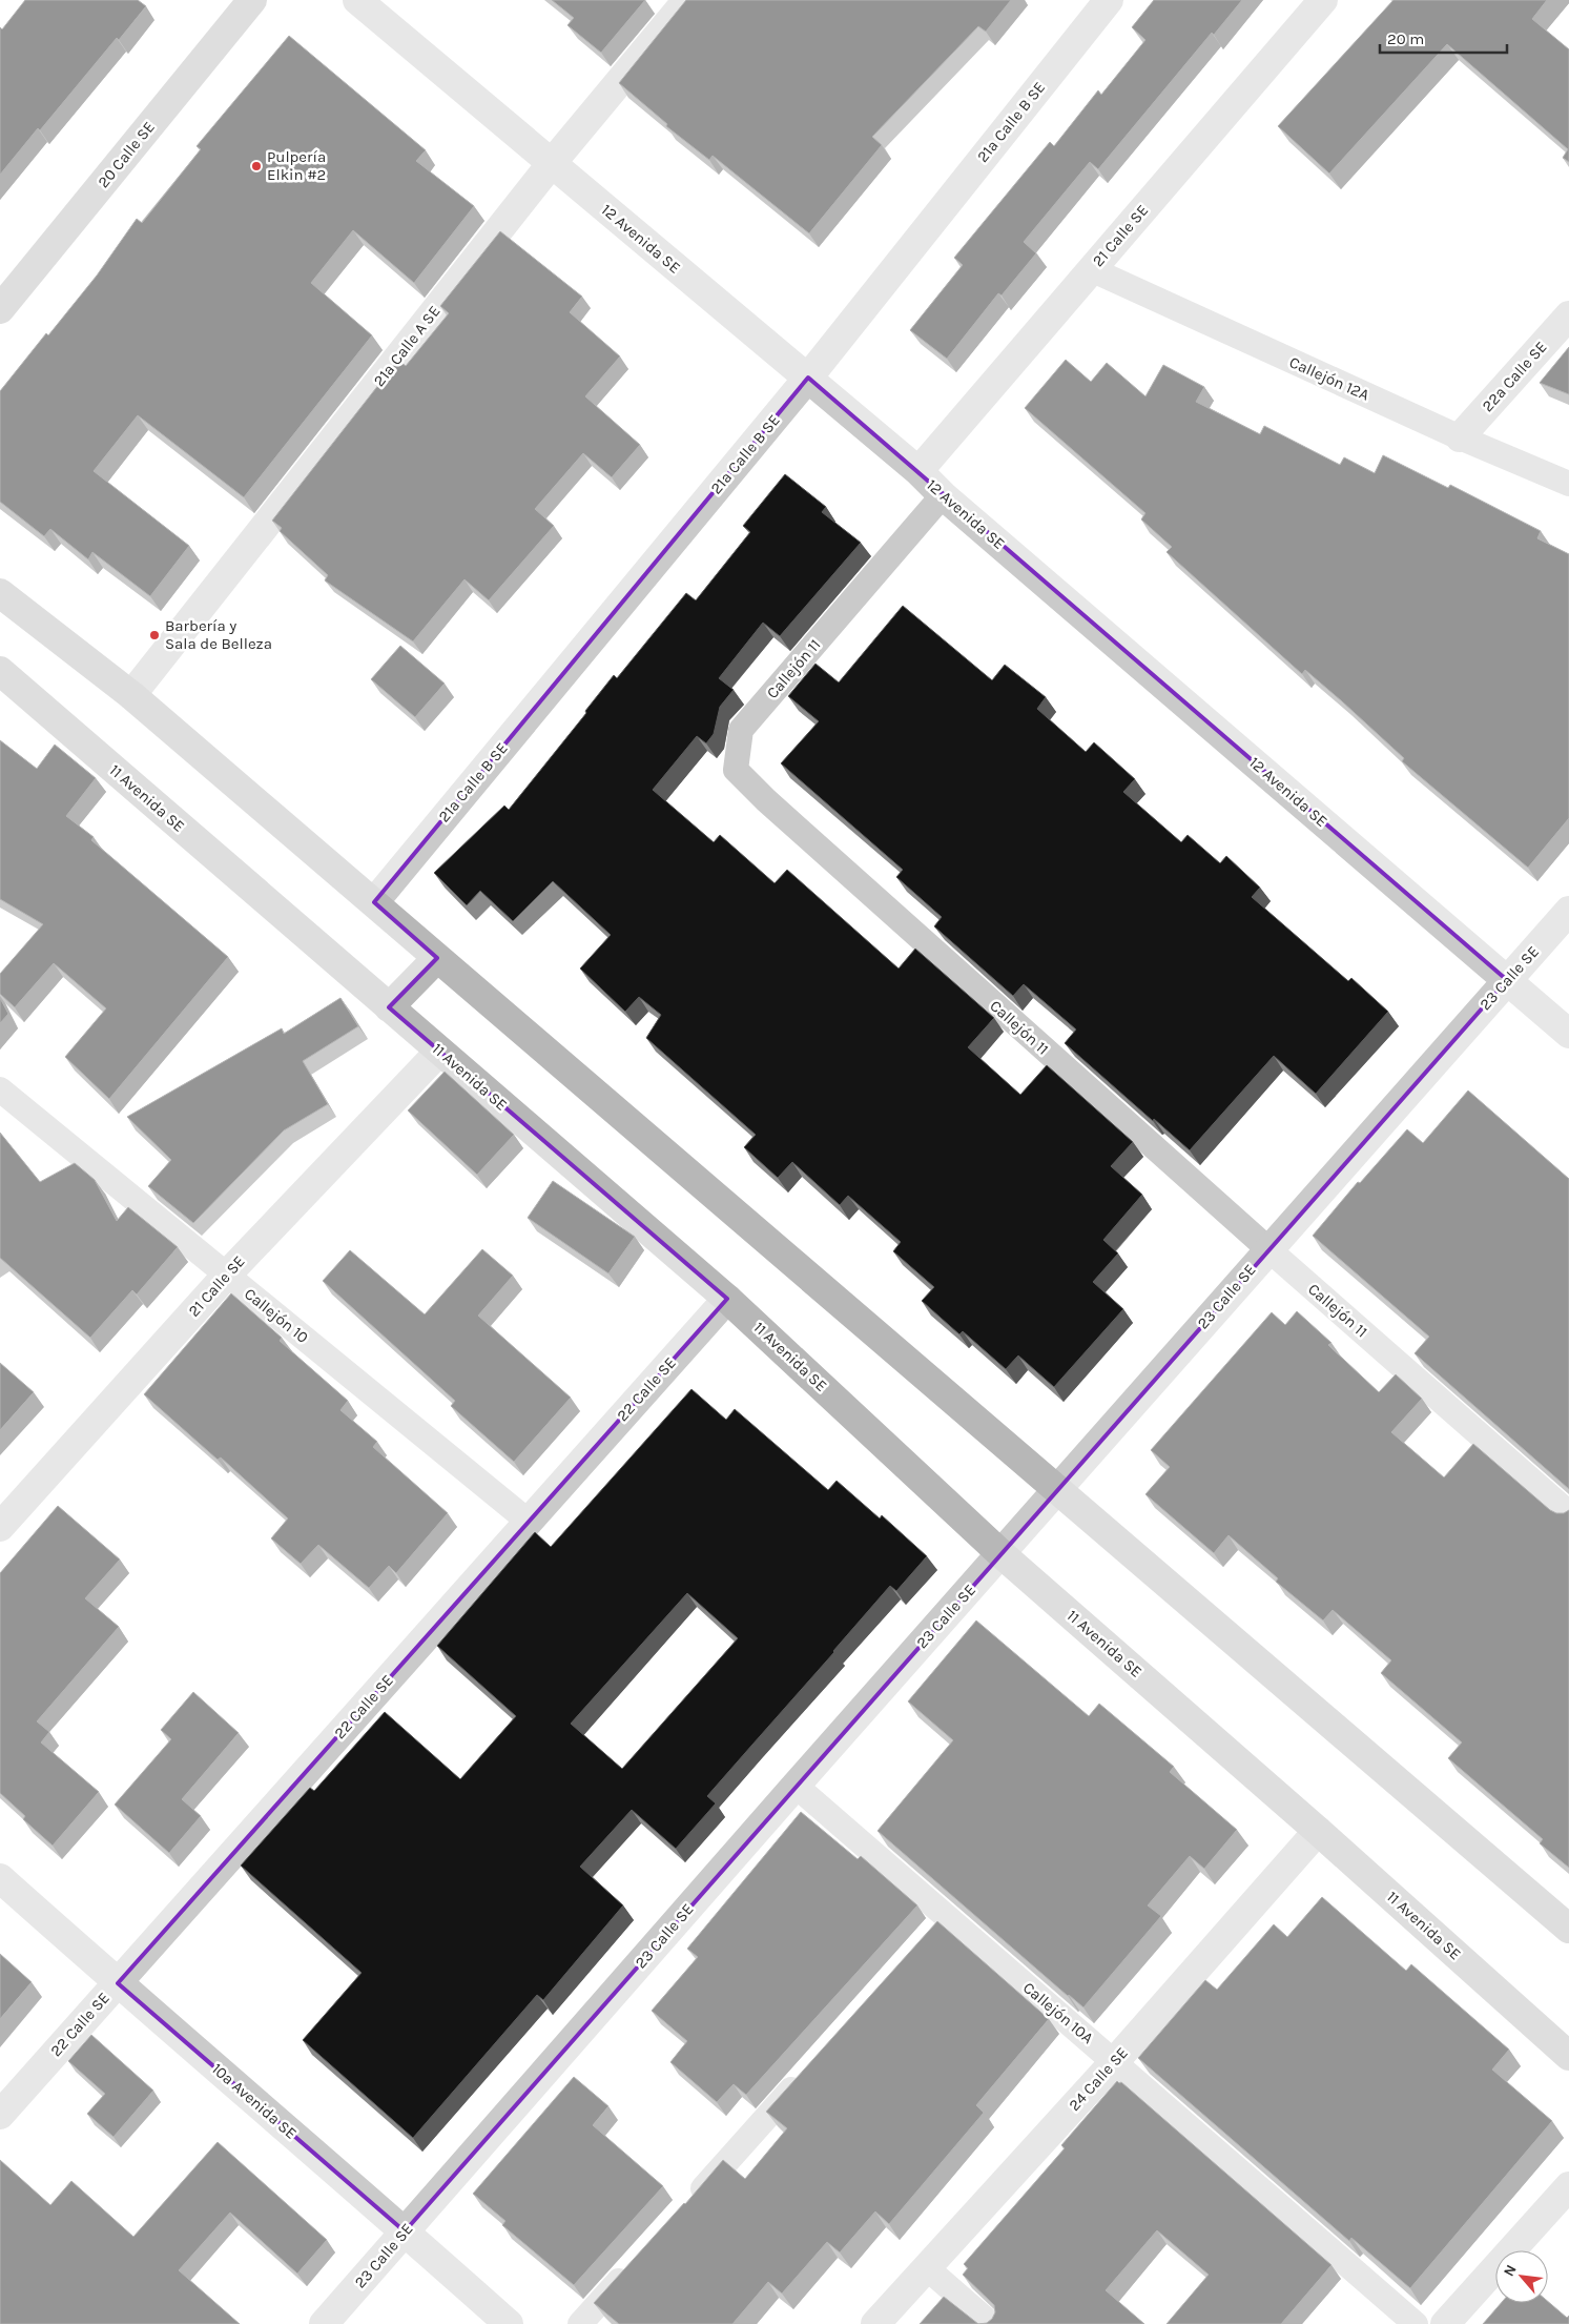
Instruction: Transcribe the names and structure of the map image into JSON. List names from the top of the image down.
{
  "streets": {
    "street": [
      "21a Calle B SE",
      "20 Calle SE",
      "21 Calle SE",
      "12 Avenida SE",
      "21a Calle A SE",
      "22a Calle SE",
      "11 Avenida SE",
      "23 Calle SE",
      "22 Calle SE",
      "24 Calle SE",
      "10a Avenida SE"
    ],
    "lane": [
      "Callejón 12A",
      "Callejón 11",
      "Callejón 10",
      "Callejón 10A"
    ]
  },
  "crossings": [
    ["21a Calle B SE", "12 Avenida SE"],
    ["21 Calle SE", "12 Avenida SE"],
    ["21 Calle SE", "Callejón 12A"],
    ["21 Calle SE", "11 Avenida SE"],
    ["21 Calle SE", "Callejón 10"],
    ["12 Avenida SE", "21a Calle A SE"],
    ["12 Avenida SE", "Callejón 11"],
    ["12 Avenida SE", "23 Calle SE"],
    ["22a Calle SE", "Callejón 12A"],
    ["Callejón 11", "23 Calle SE"],
    ["11 Avenida SE", "23 Calle SE"],
    ["11 Avenida SE", "22 Calle SE"],
    ["11 Avenida SE", "24 Calle SE"],
    ["23 Calle SE", "Callejón 10A"],
    ["23 Calle SE", "10a Avenida SE"],
    ["Callejón 10", "22 Calle SE"],
    ["22 Calle SE", "10a Avenida SE"],
    ["Callejón 10A", "24 Calle SE"]
  ],
  "places": ["Pulpería Elkin #2", "Barbería y Sala de Belleza"],
  "scale_bar": "20 m",
  "north": "top left"
}
